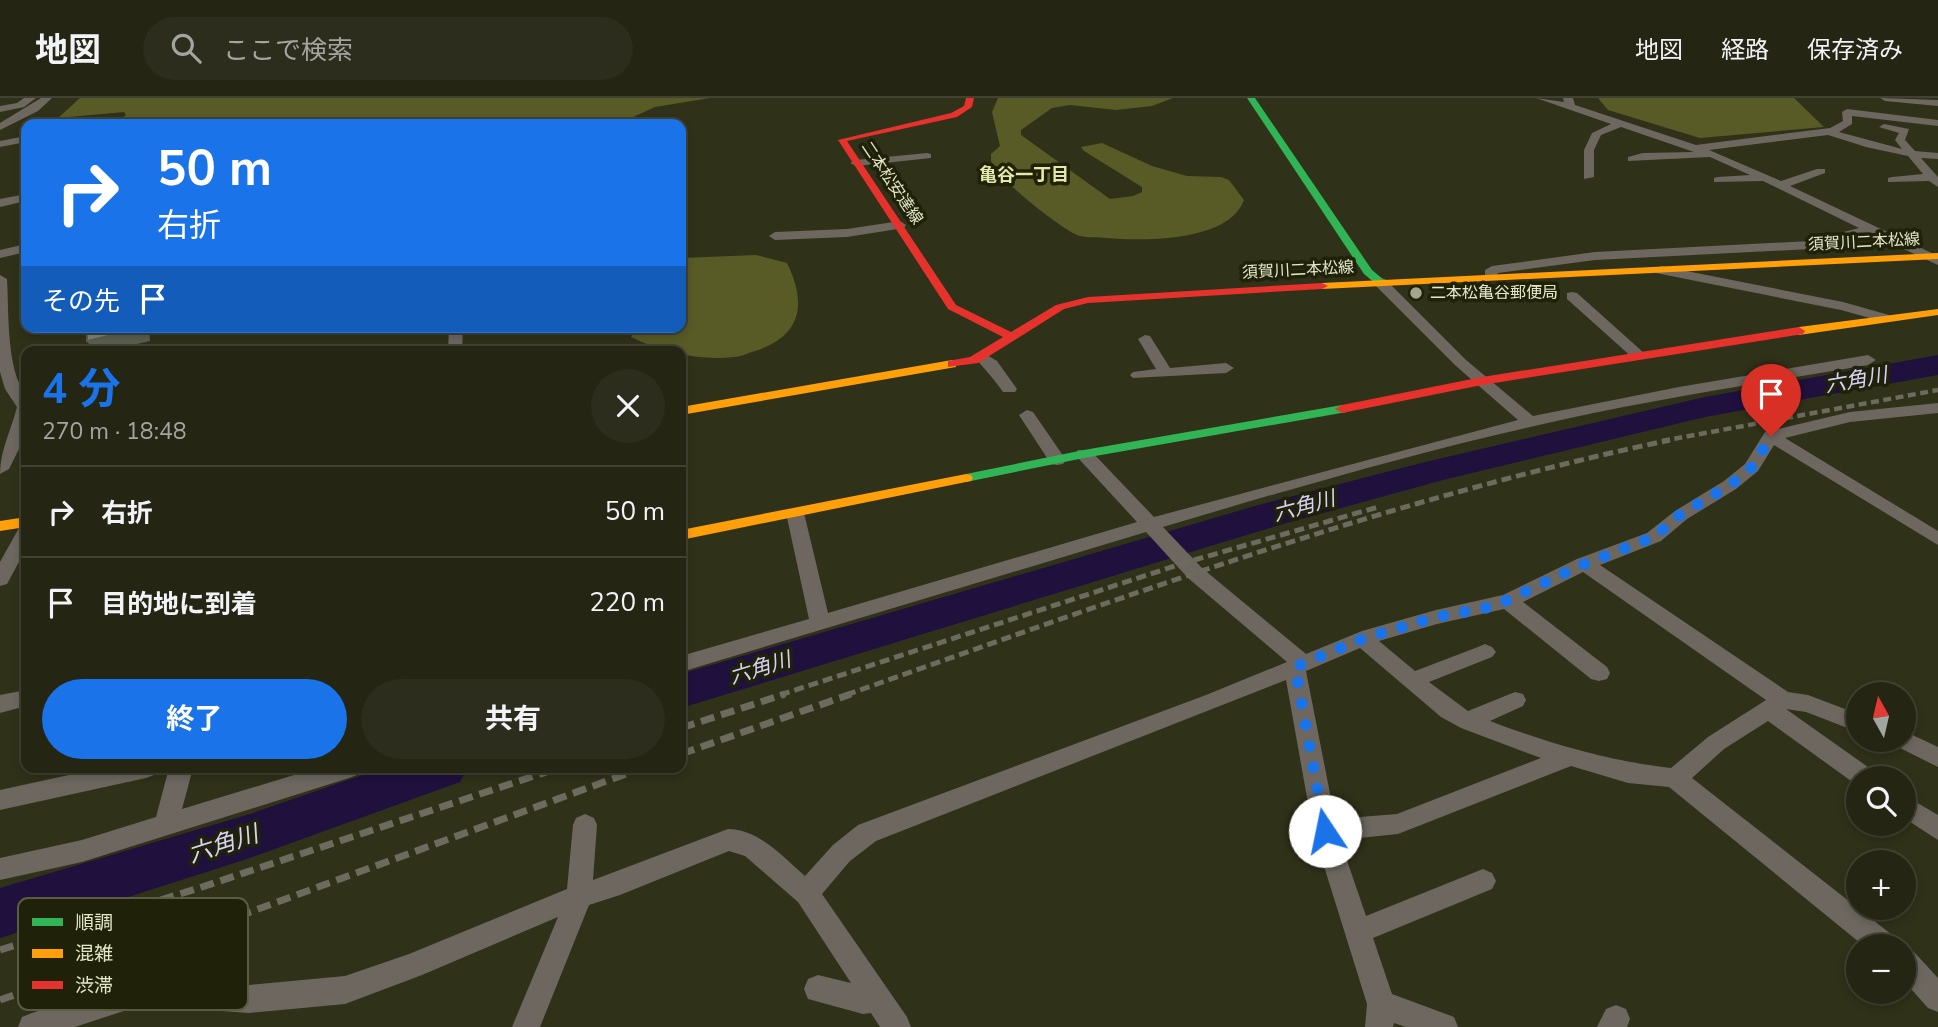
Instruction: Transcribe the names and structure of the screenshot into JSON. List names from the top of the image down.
{
  "streets": {
    "main road": ["二本松安達線", "須賀川二本松線"]
  },
  "crossings": [
    ["二本松安達線", "須賀川二本松線"]
  ],
  "districts": ["亀谷一丁目"],
  "water": ["六角川"],
  "places": ["二本松亀谷郵便局"],
  "legend": ["順調", "混雑", "渋滞"],
  "north": "top",
  "page": {
    "header": "地図",
    "search": "ここで検索",
    "nav": ["地図", "経路", "保存済み"],
    "turn": ["50 m", "右折"],
    "then": "その先",
    "heading": ["4 分", "270 m · 18:48"],
    "list": [
      {
        "name": "右折",
        "value": "50 m"
      },
      {
        "name": "目的地に到着",
        "value": "220 m"
      }
    ],
    "buttons": ["終了", "共有"],
    "map_buttons": ["+", "−"]
  }
}
